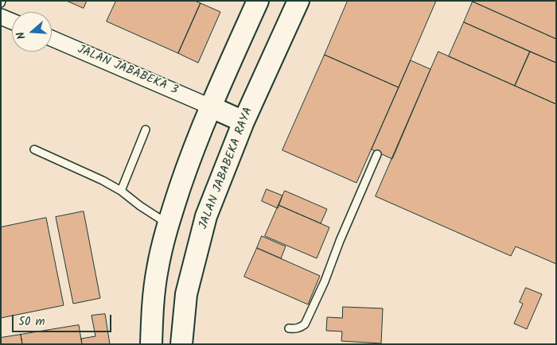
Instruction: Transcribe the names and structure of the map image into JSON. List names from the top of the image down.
{
  "streets": {
    "main road": ["JALAN JABABEKA RAYA"],
    "street": ["JALAN JABABEKA 3"]
  },
  "scale_bar": "50 m",
  "north": "left"
}
